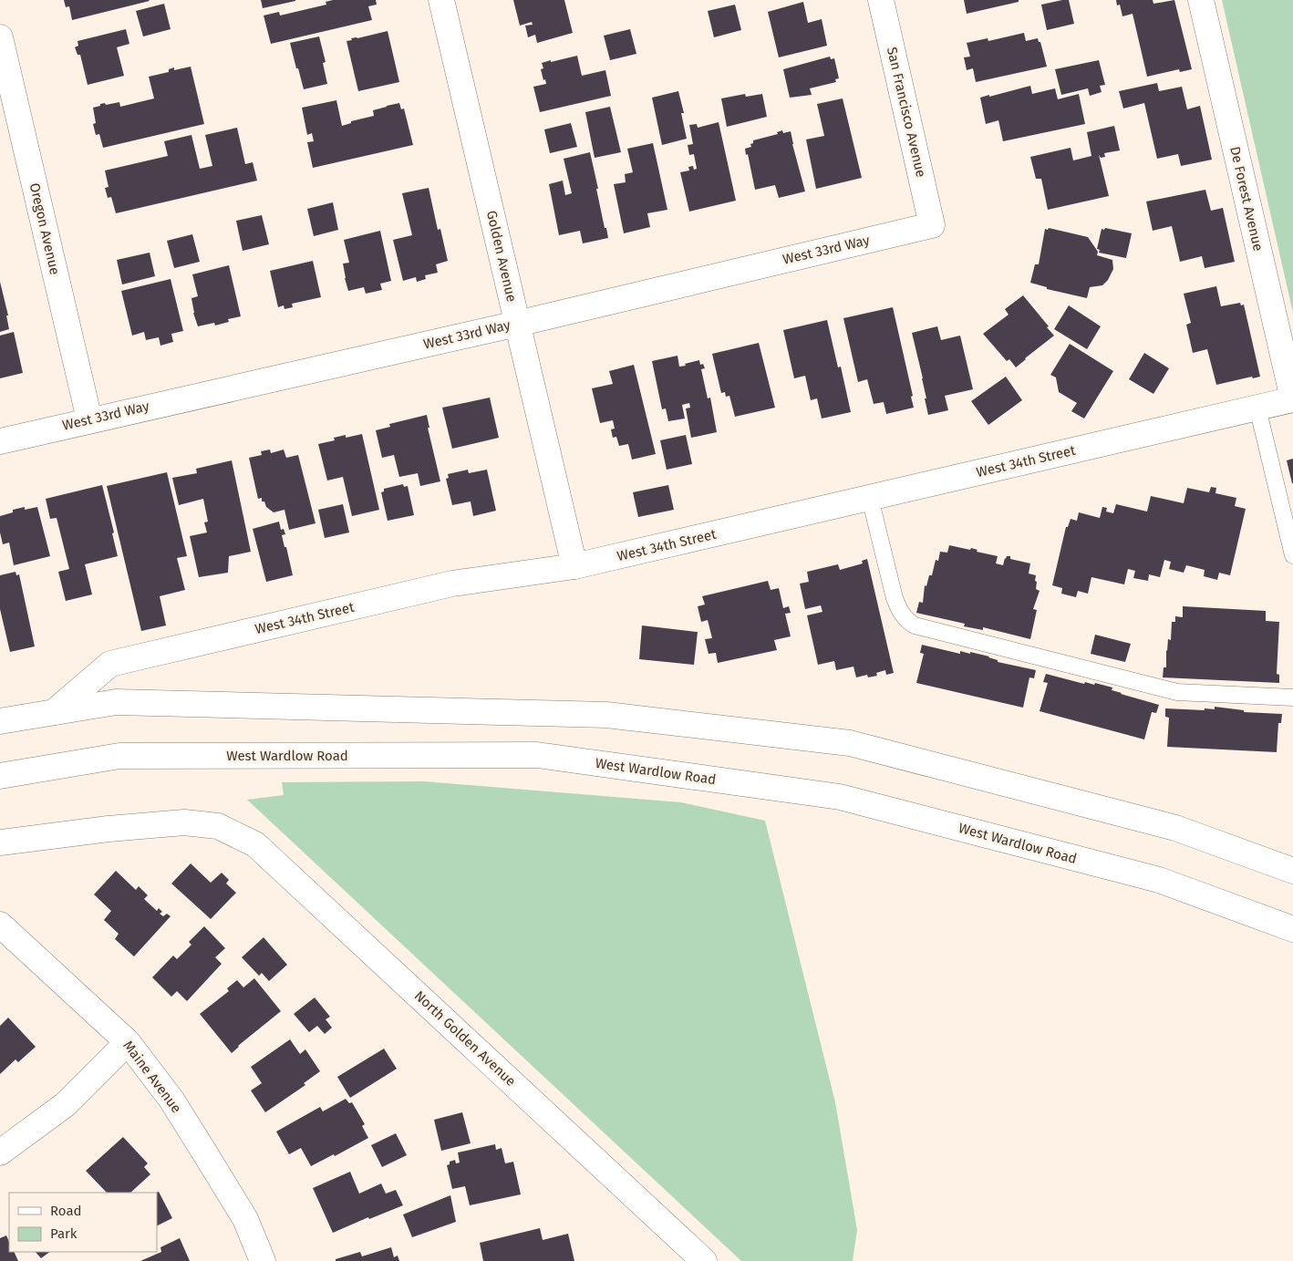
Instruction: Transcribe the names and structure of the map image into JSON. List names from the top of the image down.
{
  "streets": {
    "street": [
      "San Francisco Avenue",
      "De Forest Avenue",
      "Oregon Avenue",
      "West 33rd Way",
      "Golden Avenue",
      "West 34th Street",
      "West Wardlow Road",
      "North Golden Avenue",
      "Maine Avenue"
    ]
  },
  "crossings": [
    ["San Francisco Avenue", "West 33rd Way"],
    ["De Forest Avenue", "West 34th Street"],
    ["Oregon Avenue", "West 33rd Way"],
    ["West 33rd Way", "Golden Avenue"],
    ["Golden Avenue", "West 34th Street"]
  ],
  "legend": ["Road", "Park"]
}
